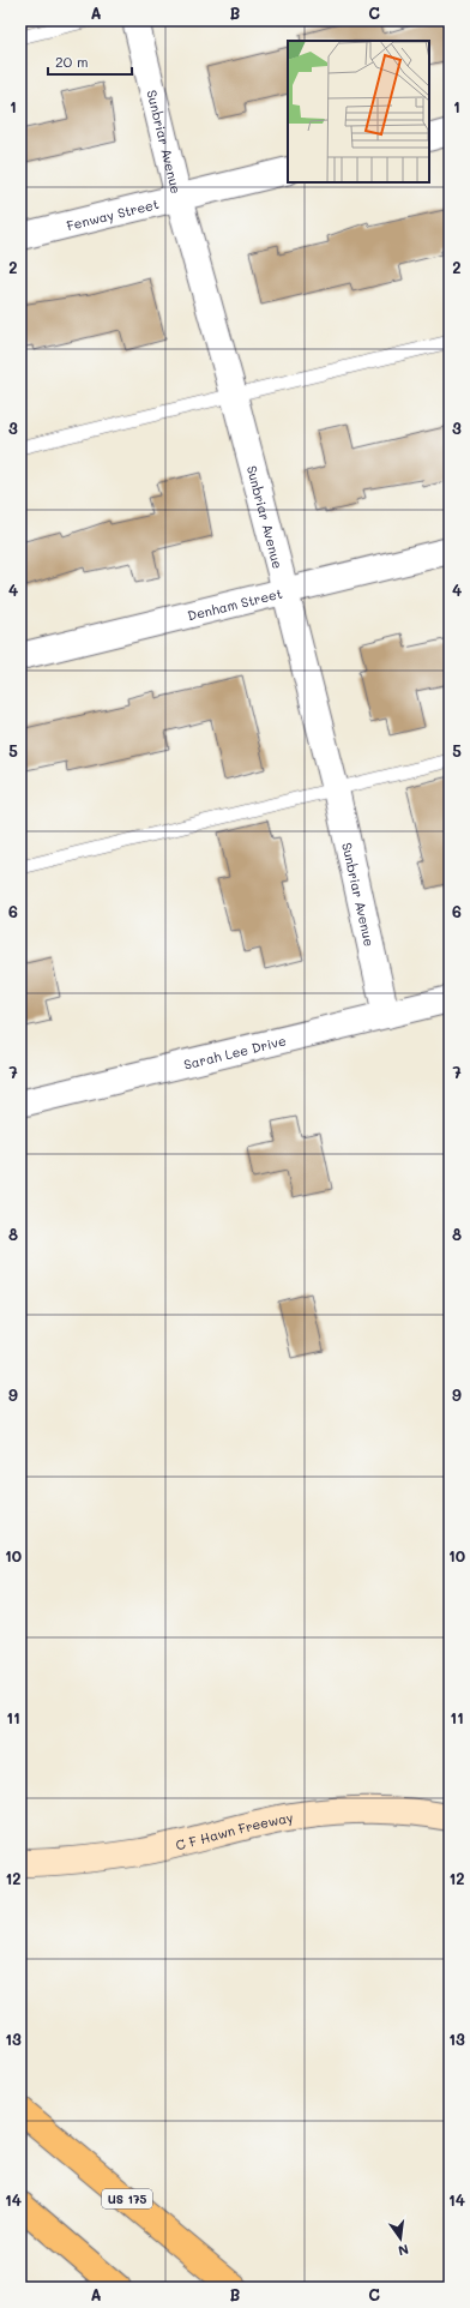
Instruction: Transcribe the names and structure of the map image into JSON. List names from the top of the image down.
{
  "streets": {
    "highway": ["US 175"],
    "main road": ["C F Hawn Freeway"],
    "street": [
      "Sunbriar Avenue",
      "Fenway Street",
      "Denham Street",
      "Sarah Lee Drive"
    ]
  },
  "crossings": [
    ["Sunbriar Avenue", "Fenway Street"],
    ["Sunbriar Avenue", "Denham Street"],
    ["Sunbriar Avenue", "Sarah Lee Drive"]
  ],
  "scale_bar": "20 m",
  "north": "bottom",
  "grid": {
    "columns": ["A", "B", "C"],
    "rows": [
      "1",
      "2",
      "3",
      "4",
      "5",
      "6",
      "7",
      "8",
      "9",
      "10",
      "11",
      "12",
      "13",
      "14"
    ]
  }
}
